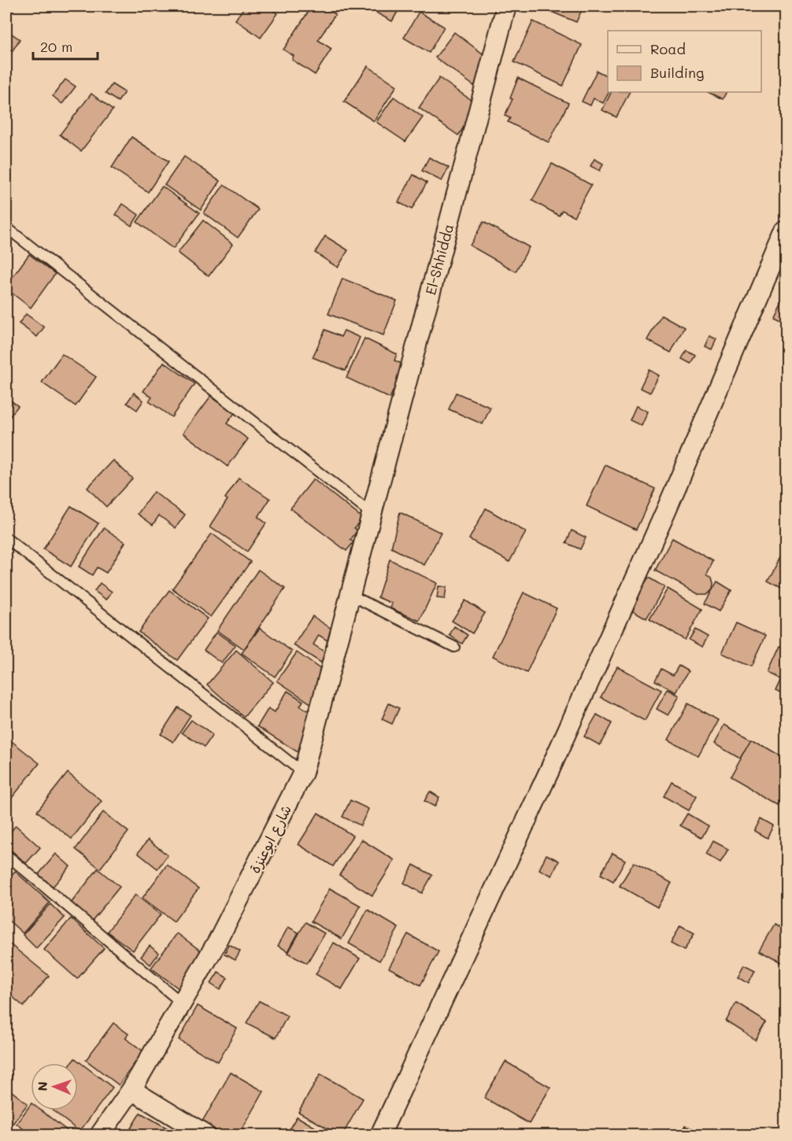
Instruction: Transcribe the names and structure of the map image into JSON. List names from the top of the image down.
{
  "streets": {
    "street": ["El-Shhidda", "شارع ابوعنزة"]
  },
  "crossings": [
    ["El-Shhidda", "شارع ابوعنزة"]
  ],
  "legend": ["Road", "Building"],
  "scale_bar": "20 m",
  "north": "left"
}
